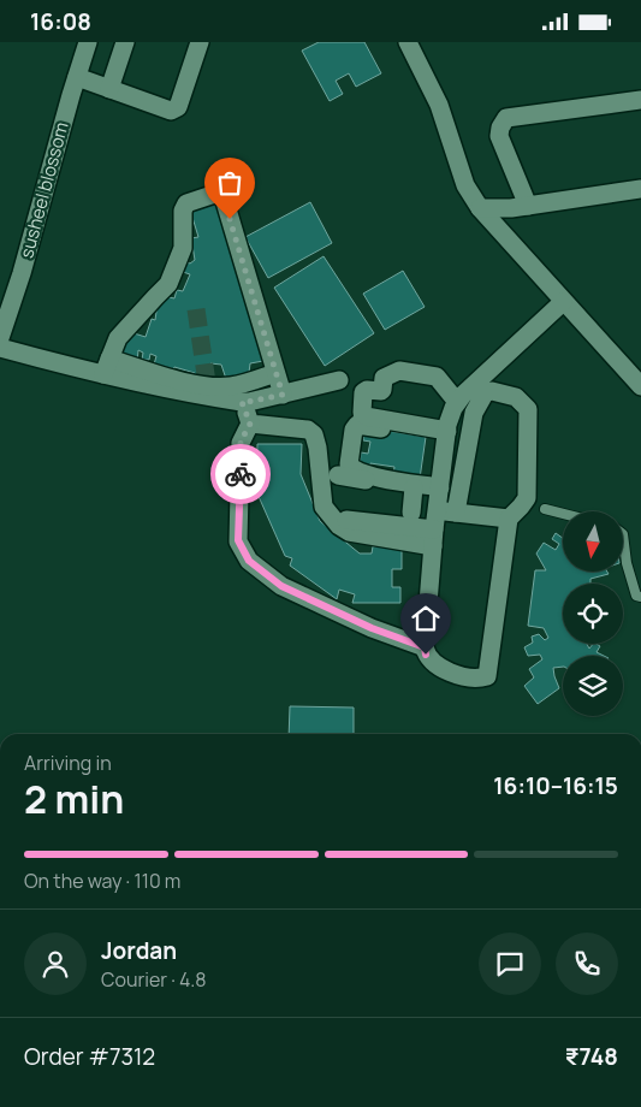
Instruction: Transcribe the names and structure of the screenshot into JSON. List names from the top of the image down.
{
  "streets": {
    "street": ["susheel blossom"]
  },
  "north": "bottom",
  "page": {
    "status": "16:08",
    "heading": ["2 min", "Arriving in", "16:10–16:15"],
    "panel": [
      "Jordan",
      "Courier · 4.8",
      "Order #7312",
      "₹748"
    ],
    "bar": "On the way · 110 m"
  }
}
